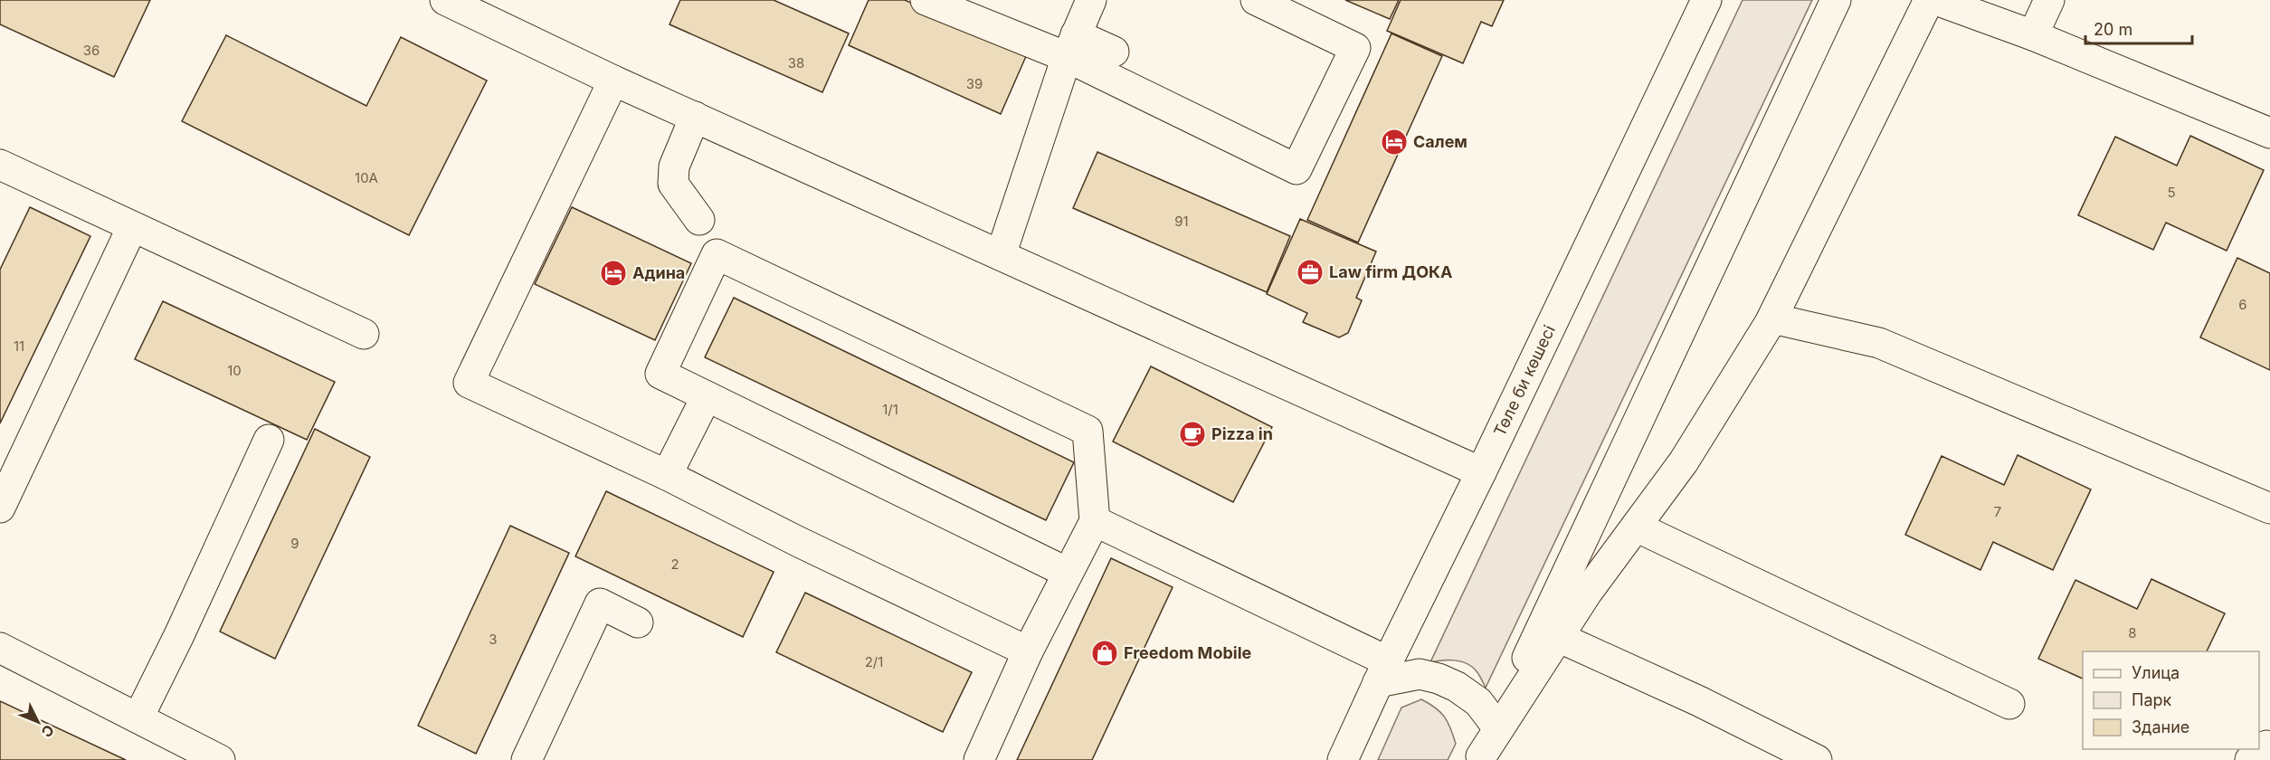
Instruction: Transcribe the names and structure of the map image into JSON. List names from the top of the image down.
{
  "streets": {
    "main road": ["Төле би көшесі"]
  },
  "places": {
    "hotel": ["Салем", "Адина"],
    "office": ["Law firm ДОКА"],
    "cafe": ["Pizza in"],
    "shop": ["Freedom Mobile"]
  },
  "house_numbers": [
    "36",
    "38",
    "39",
    "10А",
    "5",
    "91",
    "6",
    "11",
    "10",
    "1/1",
    "7",
    "9",
    "2",
    "8",
    "3",
    "2/1"
  ],
  "legend": ["Улица", "Парк", "Здание"],
  "scale_bar": "20 m",
  "north": "bottom right"
}
